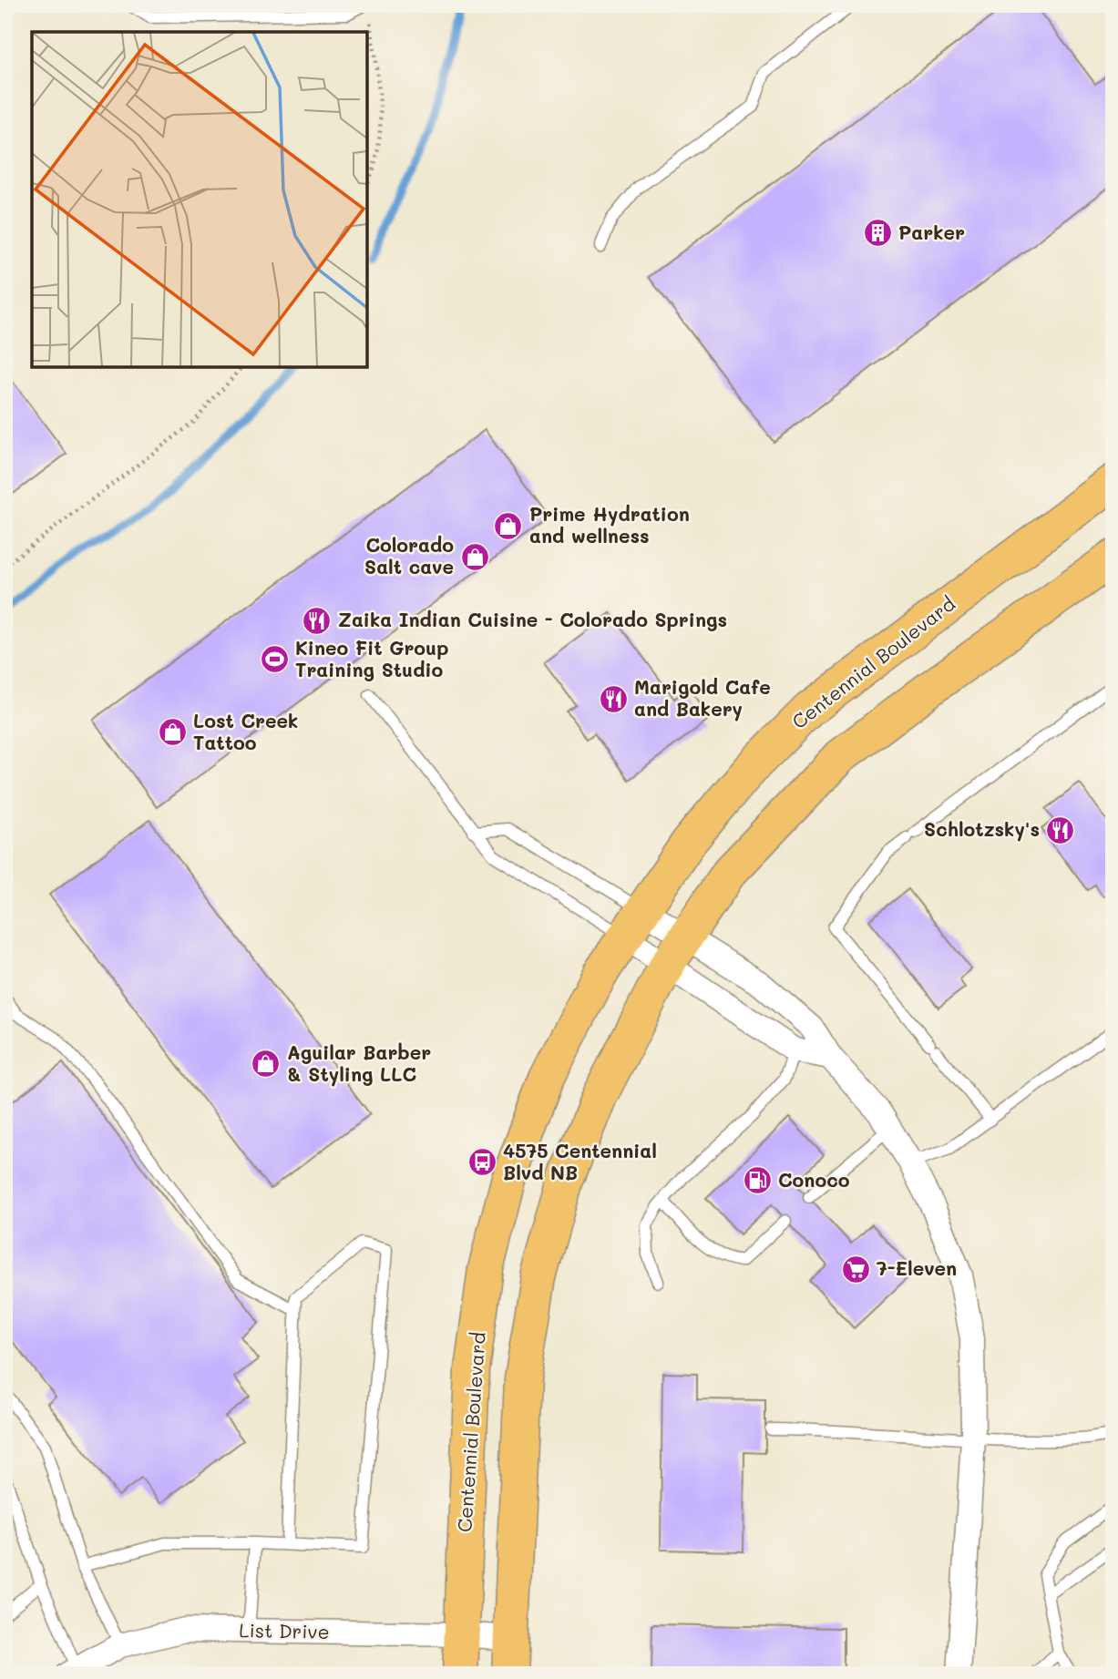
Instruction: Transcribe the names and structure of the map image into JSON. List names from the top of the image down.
{
  "streets": {
    "main road": ["Centennial Boulevard"],
    "street": ["List Drive"]
  },
  "crossings": [
    ["Centennial Boulevard", "List Drive"]
  ],
  "places": {
    "building": ["Parker"],
    "shop": [
      "Prime Hydration and wellness",
      "Colorado Salt cave",
      "Lost Creek Tattoo",
      "Aguilar Barber & Styling LLC"
    ],
    "restaurant": ["Zaika Indian Cuisine - Colorado Springs", "Marigold Cafe and Bakery", "Schlotzsky's"],
    "sports": ["Kineo Fit Group Training Studio"],
    "bus stop": ["4575 Centennial Blvd NB"],
    "fuel station": ["Conoco"],
    "supermarket": ["7-Eleven"]
  }
}
